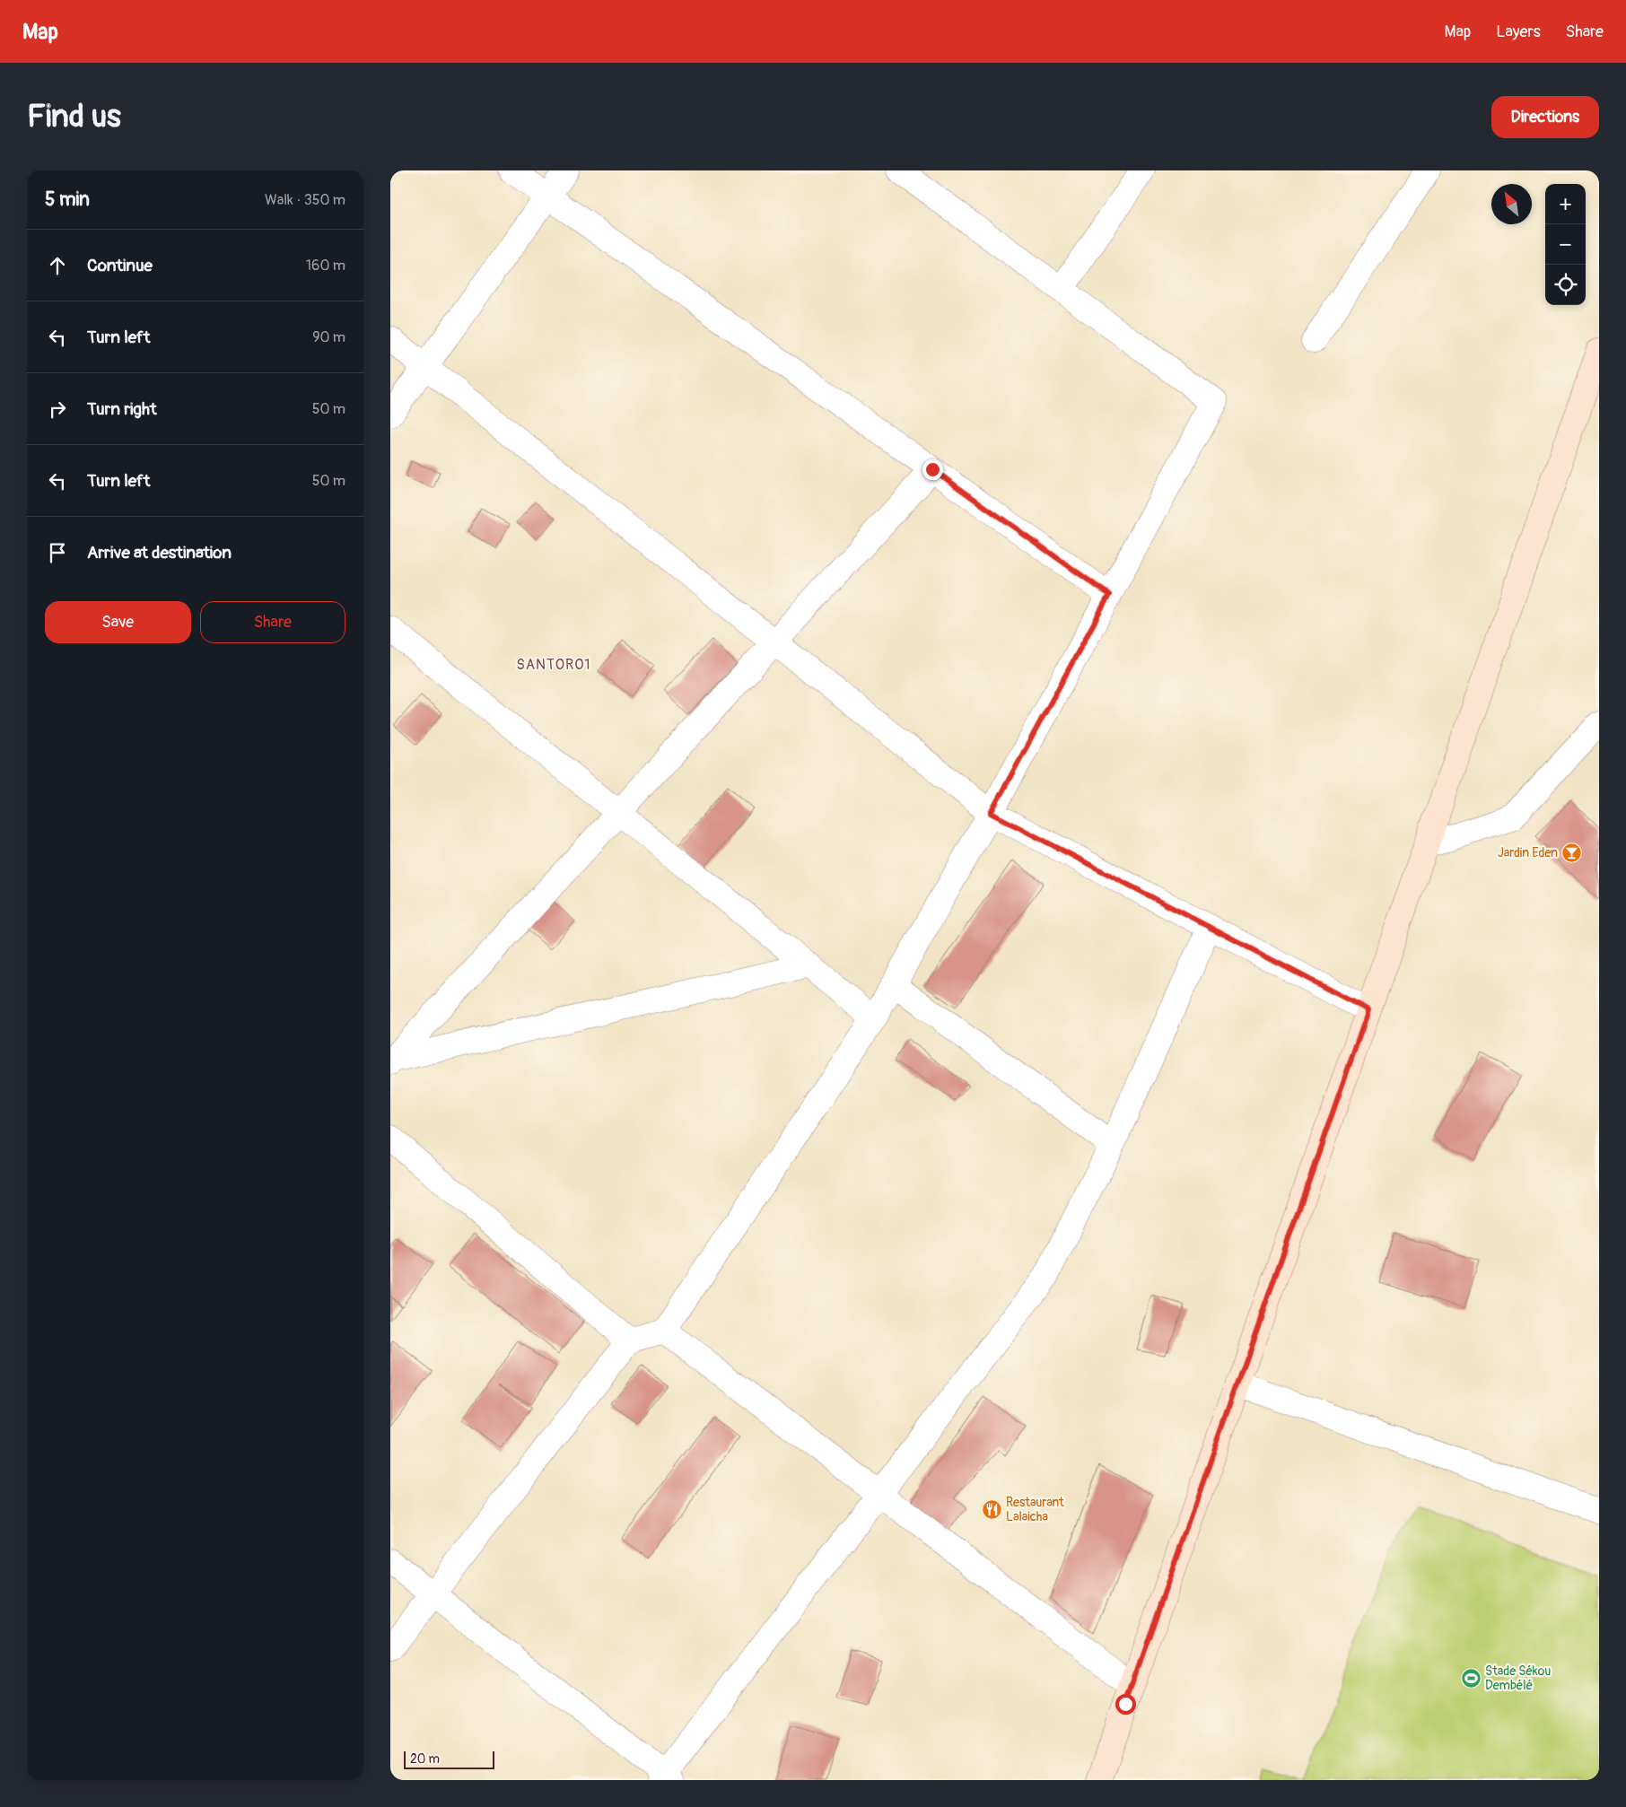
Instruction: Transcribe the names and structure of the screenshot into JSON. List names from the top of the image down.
{
  "districts": ["SANTORO1"],
  "places": {
    "bar": ["Jardin Eden"],
    "restaurant": ["Restaurant Lalaicha"],
    "sports": ["Stade Sékou Dembélé"]
  },
  "scale_bar": "20 m",
  "north": "top left",
  "page": {
    "header": "Map",
    "nav": ["Map", "Layers", "Share"],
    "buttons": [
      "Directions",
      ["Save", "Share"]
    ],
    "title": "Find us",
    "heading": ["5 min", "Walk · 350 m"],
    "map_buttons": ["+", "−"],
    "list": [
      ["Continue", "160 m"],
      ["Turn left", "90 m"],
      ["Turn right", "50 m"],
      ["Turn left", "50 m"],
      "Arrive at destination"
    ],
    "scale": "20 m"
  }
}
